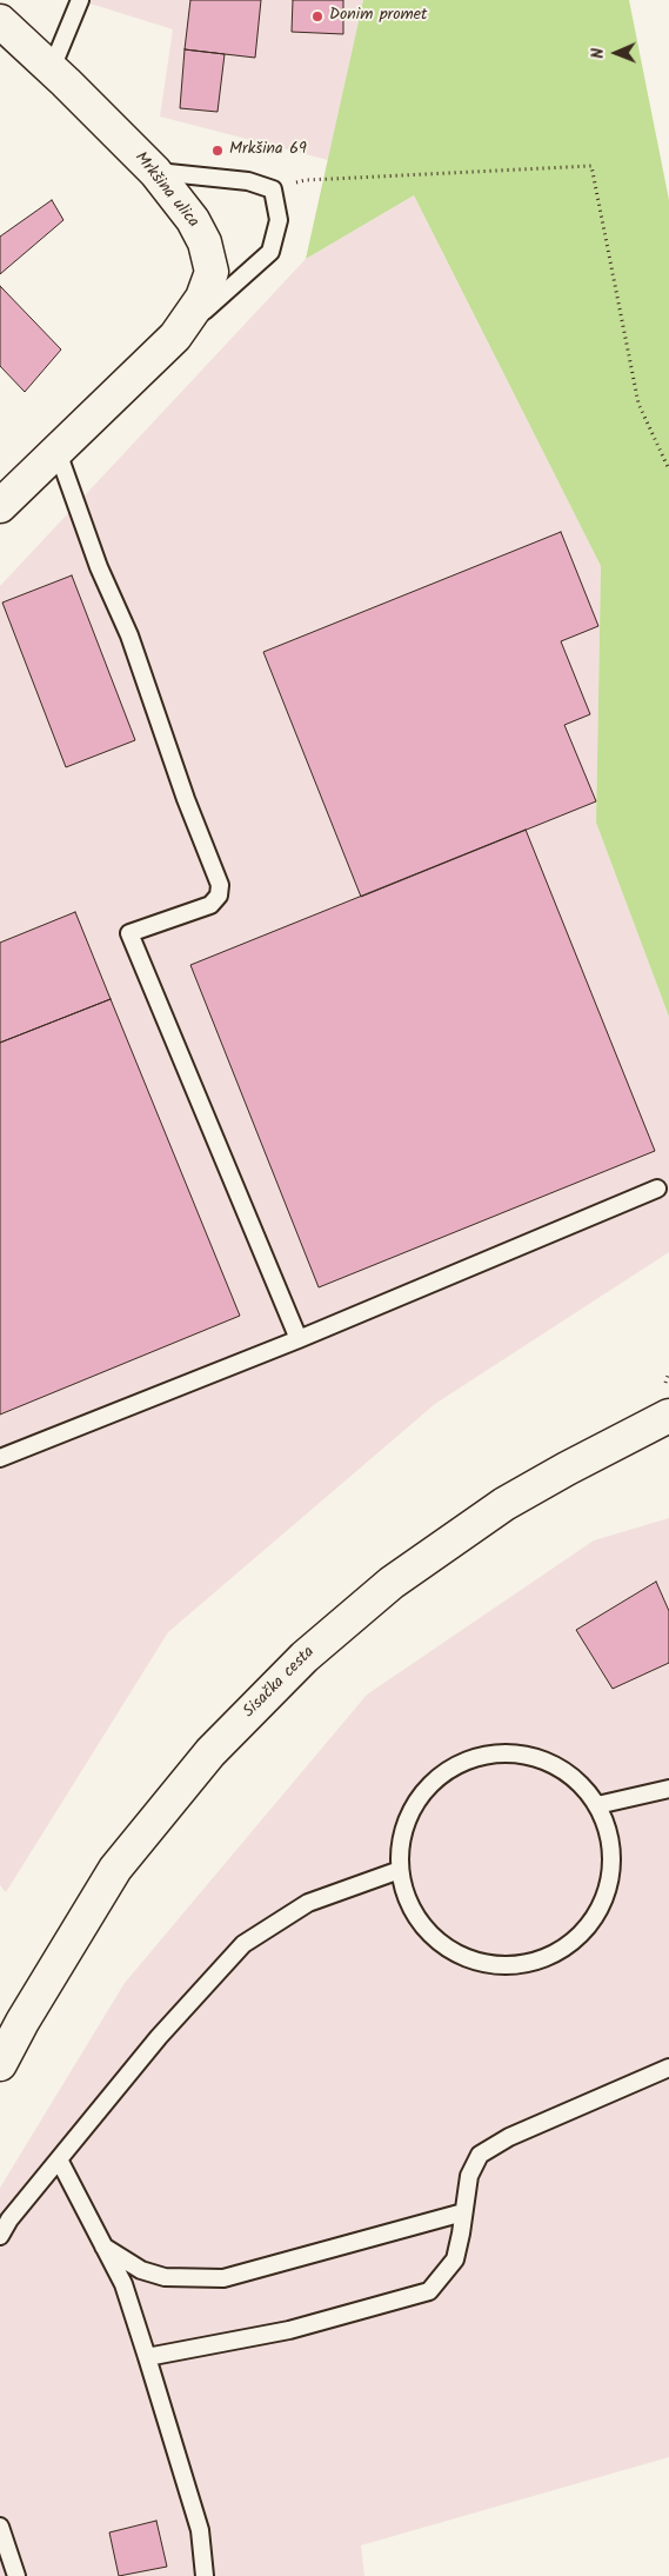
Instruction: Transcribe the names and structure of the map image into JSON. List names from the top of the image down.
{
  "streets": {
    "main road": ["Mrkšina ulica", "Sisačka cesta"]
  },
  "places": ["Donim promet", "Mrkšina 69"],
  "north": "left"
}
